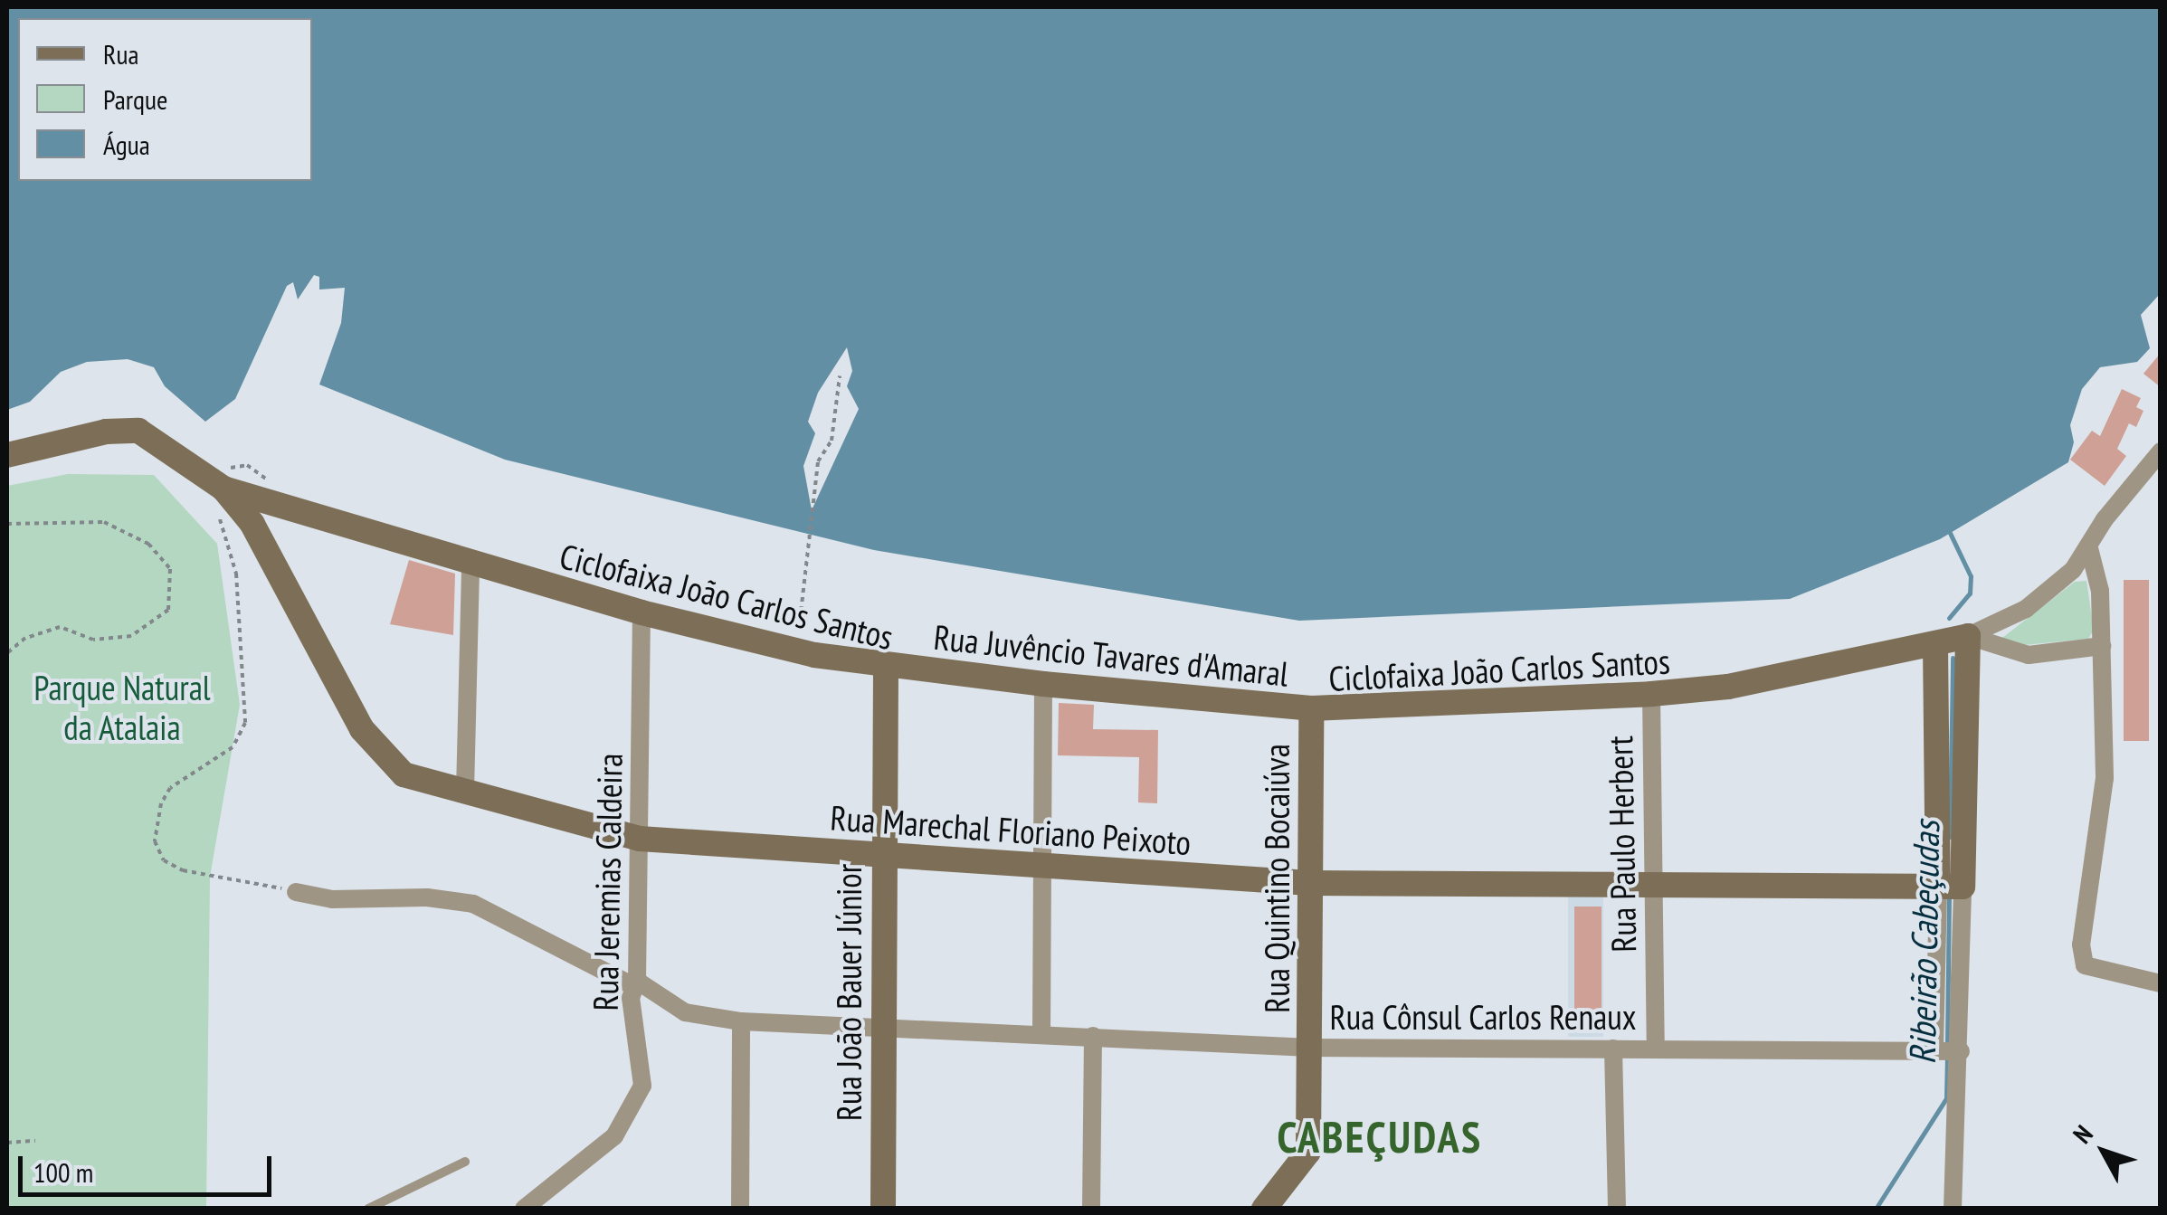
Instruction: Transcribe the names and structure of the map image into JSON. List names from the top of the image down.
{
  "streets": {
    "street": [
      "Rua Juvêncio Tavares d'Amaral",
      "Rua Marechal Floriano Peixoto",
      "Rua Paulo Herbert",
      "Rua Quintino Bocaiúva",
      "Rua Jeremias Caldeira",
      "Rua João Bauer Júnior",
      "Rua Cônsul Carlos Renaux"
    ]
  },
  "crossings": [
    ["Rua Juvêncio Tavares d'Amaral", "Rua Marechal Floriano Peixoto"],
    ["Rua Juvêncio Tavares d'Amaral", "Rua Paulo Herbert"],
    ["Rua Juvêncio Tavares d'Amaral", "Rua Quintino Bocaiúva"],
    ["Rua Juvêncio Tavares d'Amaral", "Rua Jeremias Caldeira"],
    ["Rua Juvêncio Tavares d'Amaral", "Rua João Bauer Júnior"],
    ["Rua Marechal Floriano Peixoto", "Rua Paulo Herbert"],
    ["Rua Marechal Floriano Peixoto", "Rua Quintino Bocaiúva"],
    ["Rua Marechal Floriano Peixoto", "Rua Jeremias Caldeira"],
    ["Rua Marechal Floriano Peixoto", "Rua João Bauer Júnior"],
    ["Rua Paulo Herbert", "Rua Cônsul Carlos Renaux"],
    ["Rua Quintino Bocaiúva", "Rua Cônsul Carlos Renaux"],
    ["Rua Jeremias Caldeira", "Rua Cônsul Carlos Renaux"],
    ["Rua João Bauer Júnior", "Rua Cônsul Carlos Renaux"]
  ],
  "districts": ["CABEÇUDAS"],
  "water": ["Ribeirão Cabeçudas"],
  "parks": ["Parque Natural da Atalaia"],
  "legend": ["Rua", "Parque", "Água"],
  "scale_bar": "100 m",
  "north": "top left"
}
